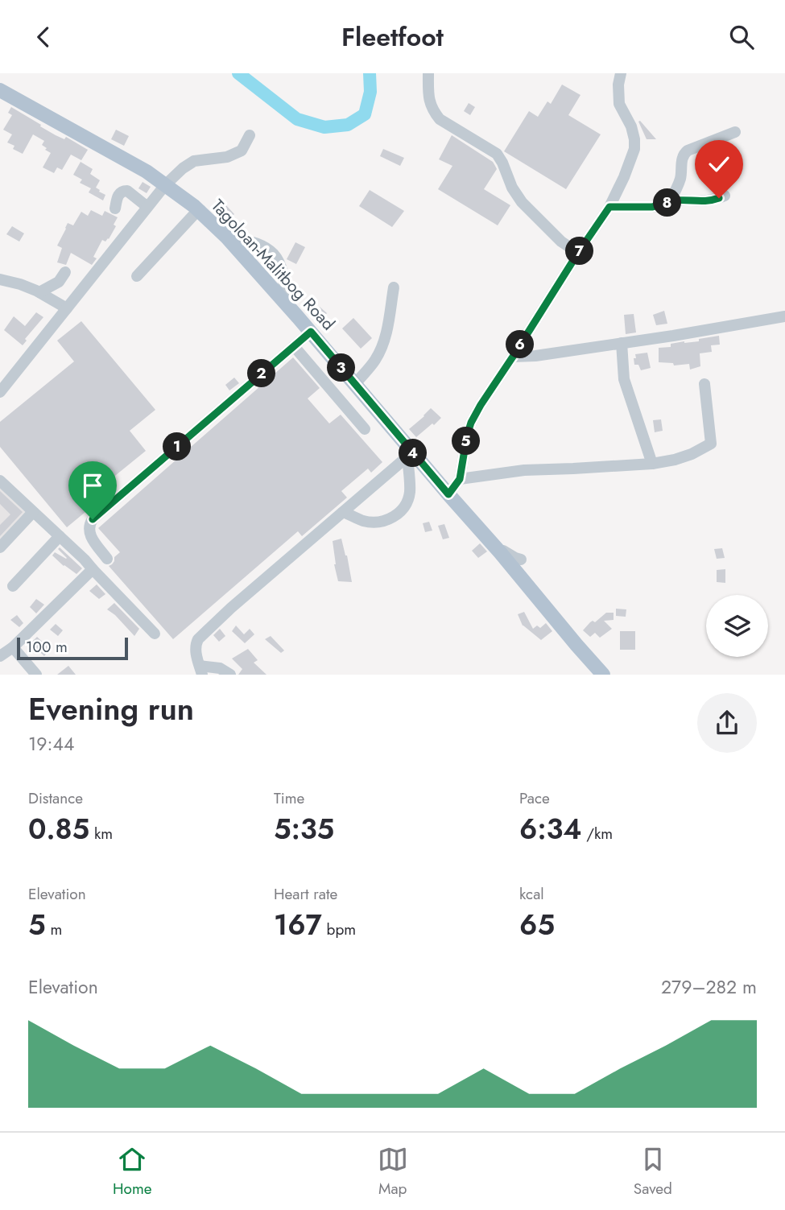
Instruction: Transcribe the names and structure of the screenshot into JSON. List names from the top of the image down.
{
  "streets": {
    "main road": ["Tagoloan-Malitbog Road"]
  },
  "scale_bar": "100 m",
  "page": {
    "header": "Fleetfoot",
    "pins": [
      "8",
      "7",
      "6",
      "3",
      "2",
      "5",
      "1",
      "4"
    ],
    "scale": "100 m",
    "heading": ["Evening run", "19:44"],
    "stats": [
      ["Distance", "0.85 km"],
      ["Time", "5:35"],
      ["Pace", "6:34 /km"],
      ["Elevation", "5 m"],
      ["Heart rate", "167 bpm"],
      ["kcal", "65"]
    ],
    "chart": ["Elevation", "279–282 m"],
    "tabs": ["Home", "Map", "Saved"]
  }
}
